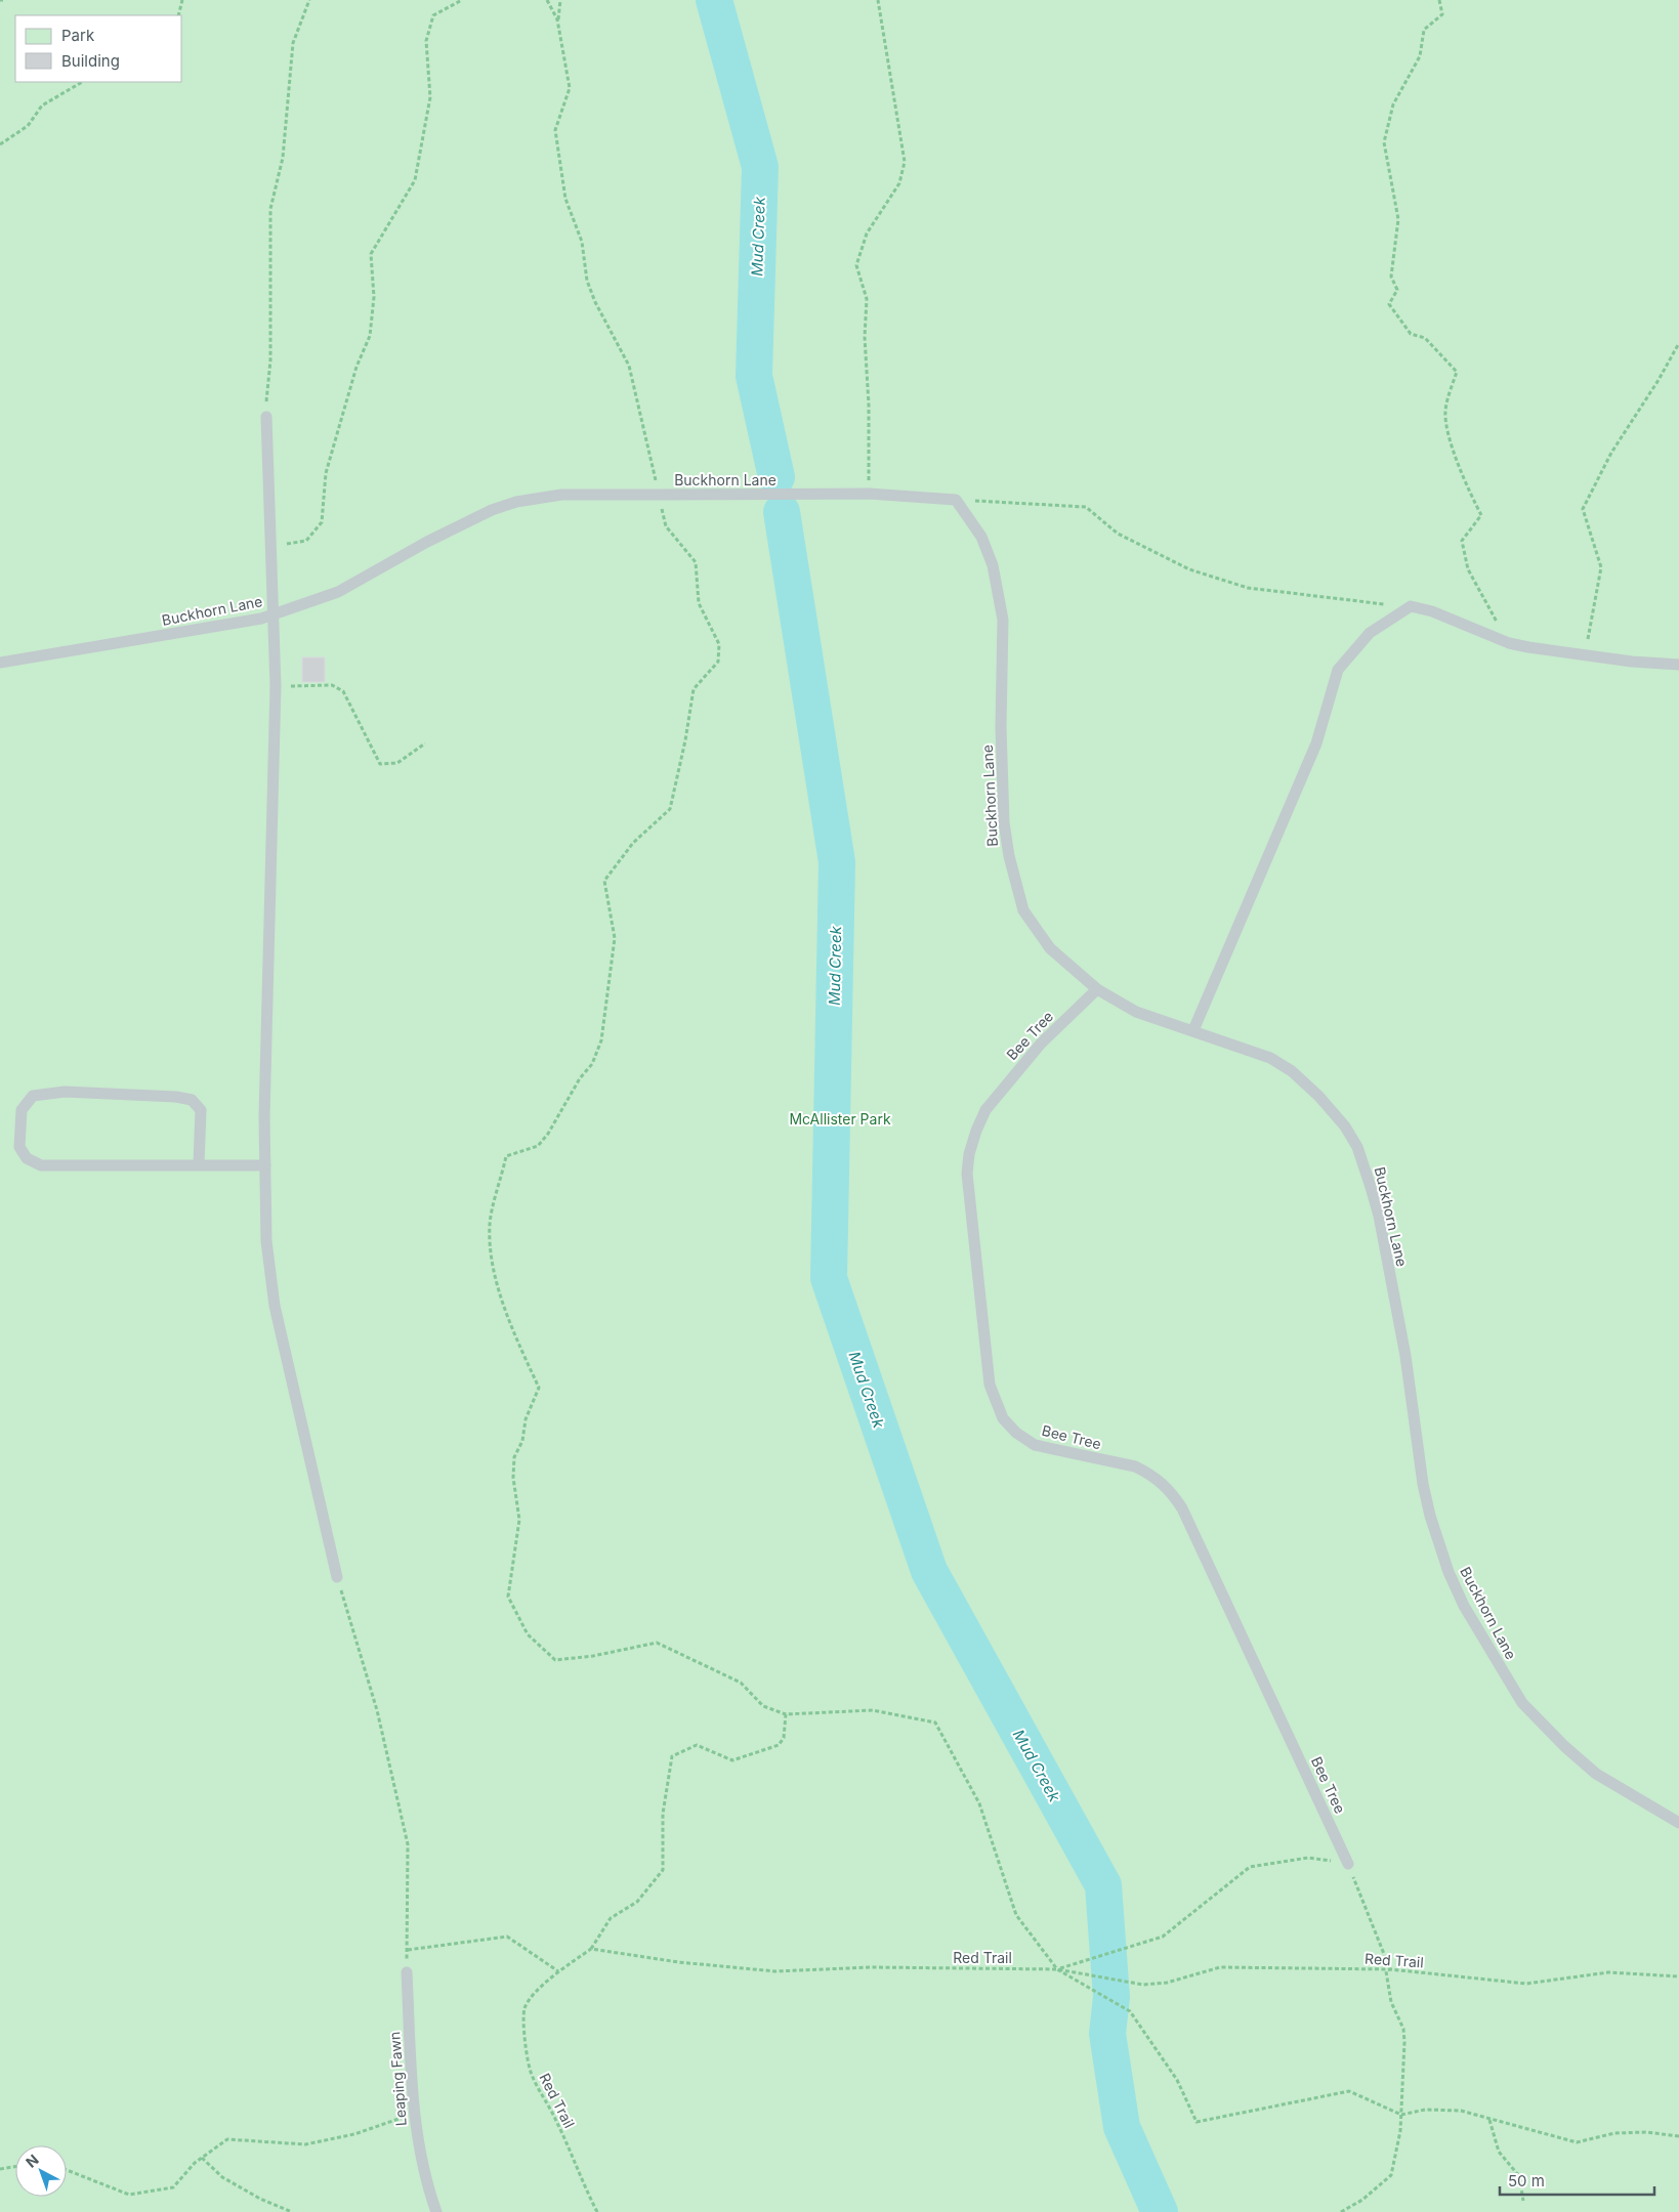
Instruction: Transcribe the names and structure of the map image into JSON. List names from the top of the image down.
{
  "streets": {
    "lane": ["Buckhorn Lane", "Bee Tree", "Leaping Fawn"],
    "path": ["Red Trail"]
  },
  "crossings": [
    ["Buckhorn Lane", "Bee Tree"]
  ],
  "water": ["Mud Creek"],
  "parks": ["McAllister Park"],
  "legend": ["Park", "Building"],
  "scale_bar": "50 m",
  "north": "top left"
}
